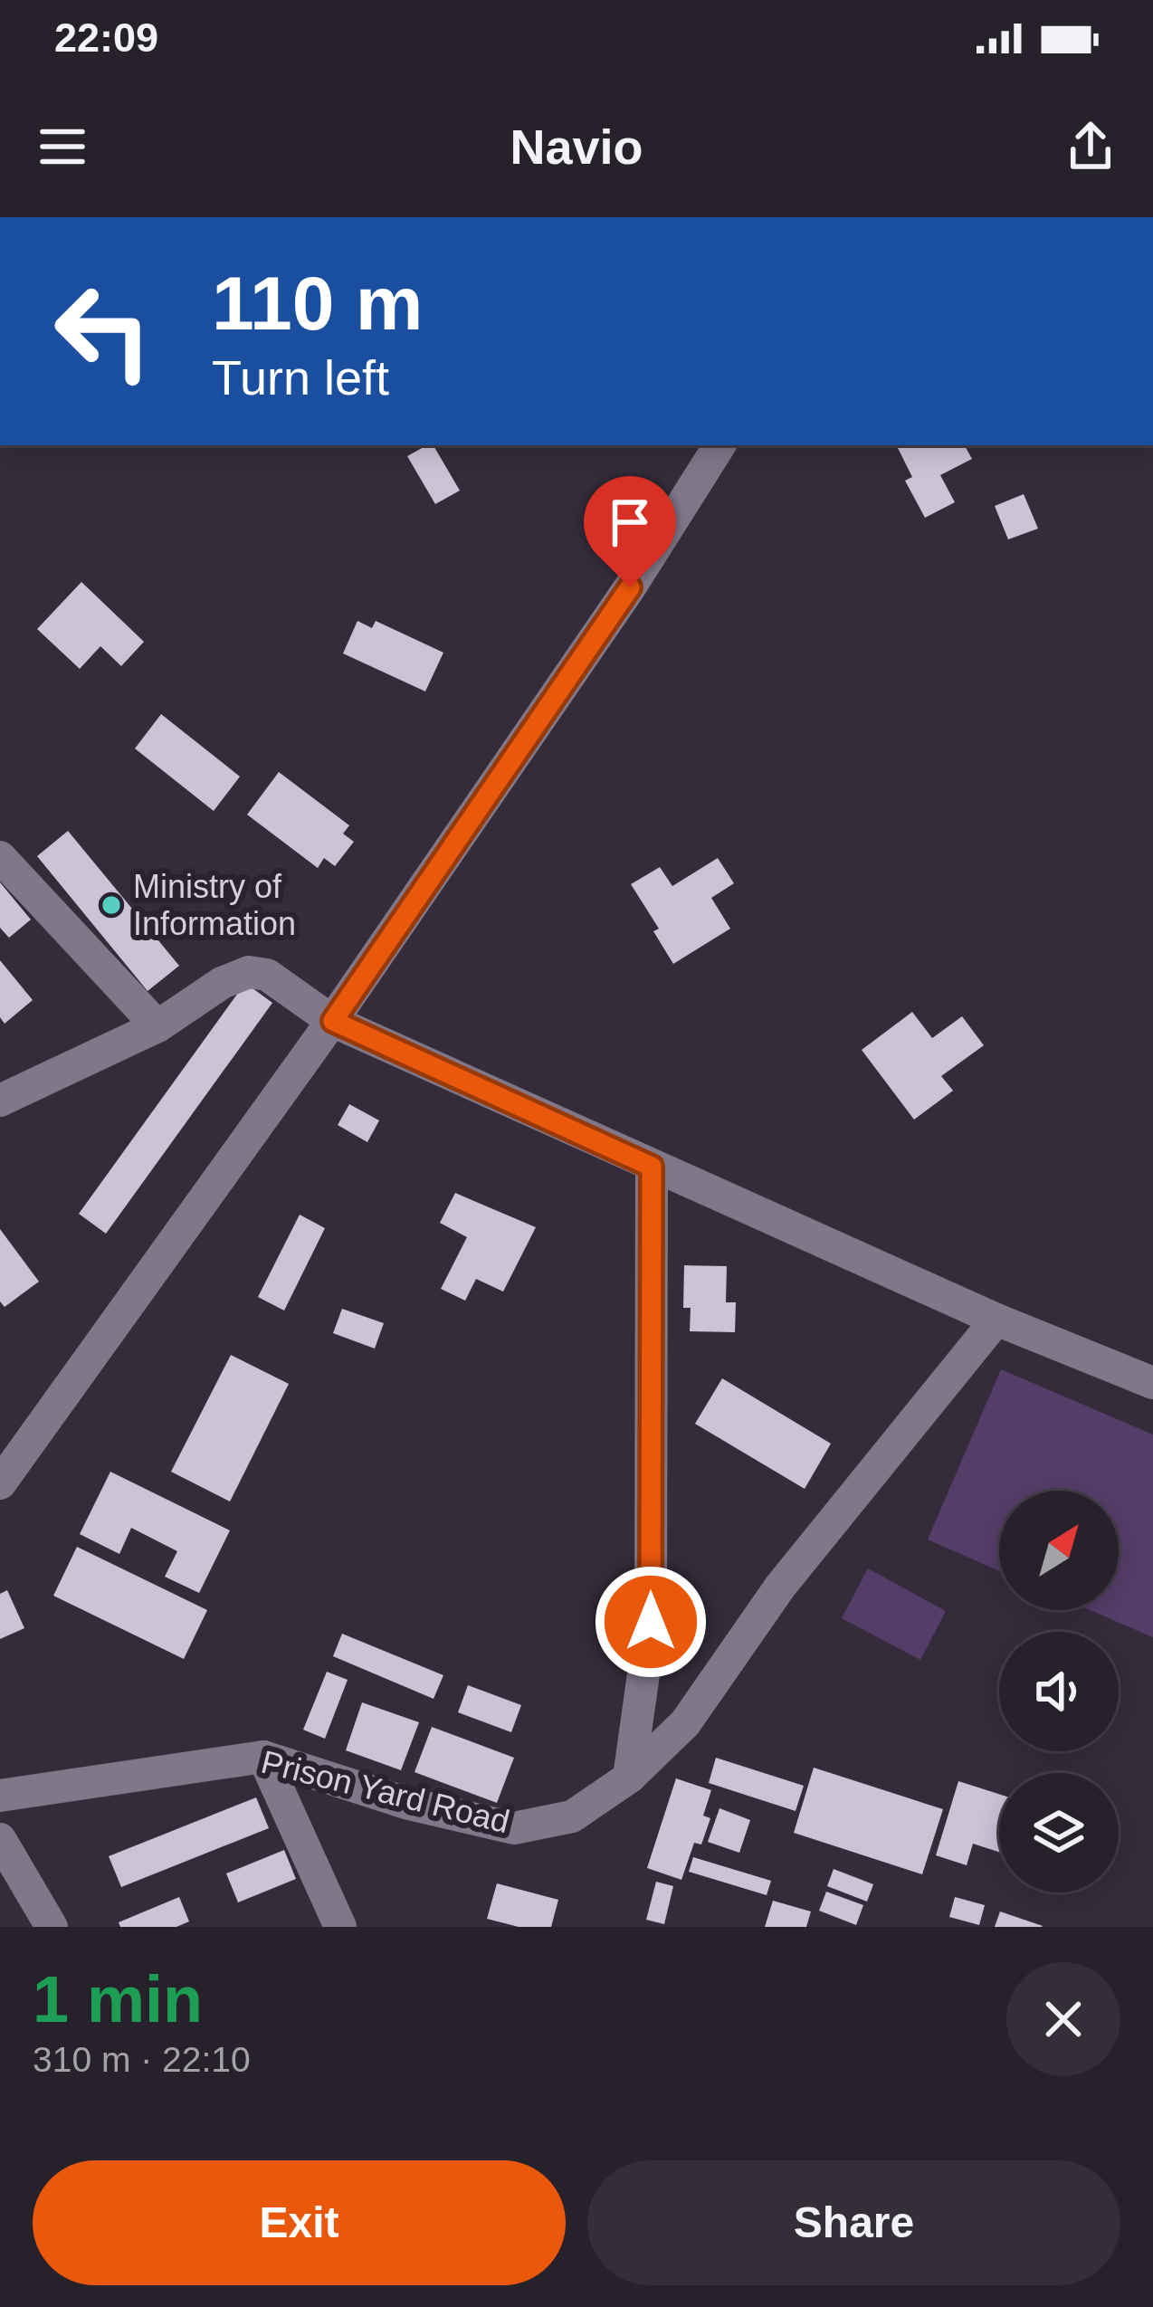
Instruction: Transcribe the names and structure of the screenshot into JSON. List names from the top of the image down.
{
  "streets": {
    "street": ["Prison Yard Road"]
  },
  "places": ["Ministry of Information"],
  "north": "top right",
  "page": {
    "status": "22:09",
    "header": "Navio",
    "turn": ["110 m", "Turn left"],
    "heading": ["1 min", "310 m · 22:10"],
    "buttons": ["Exit", "Share"]
  }
}
